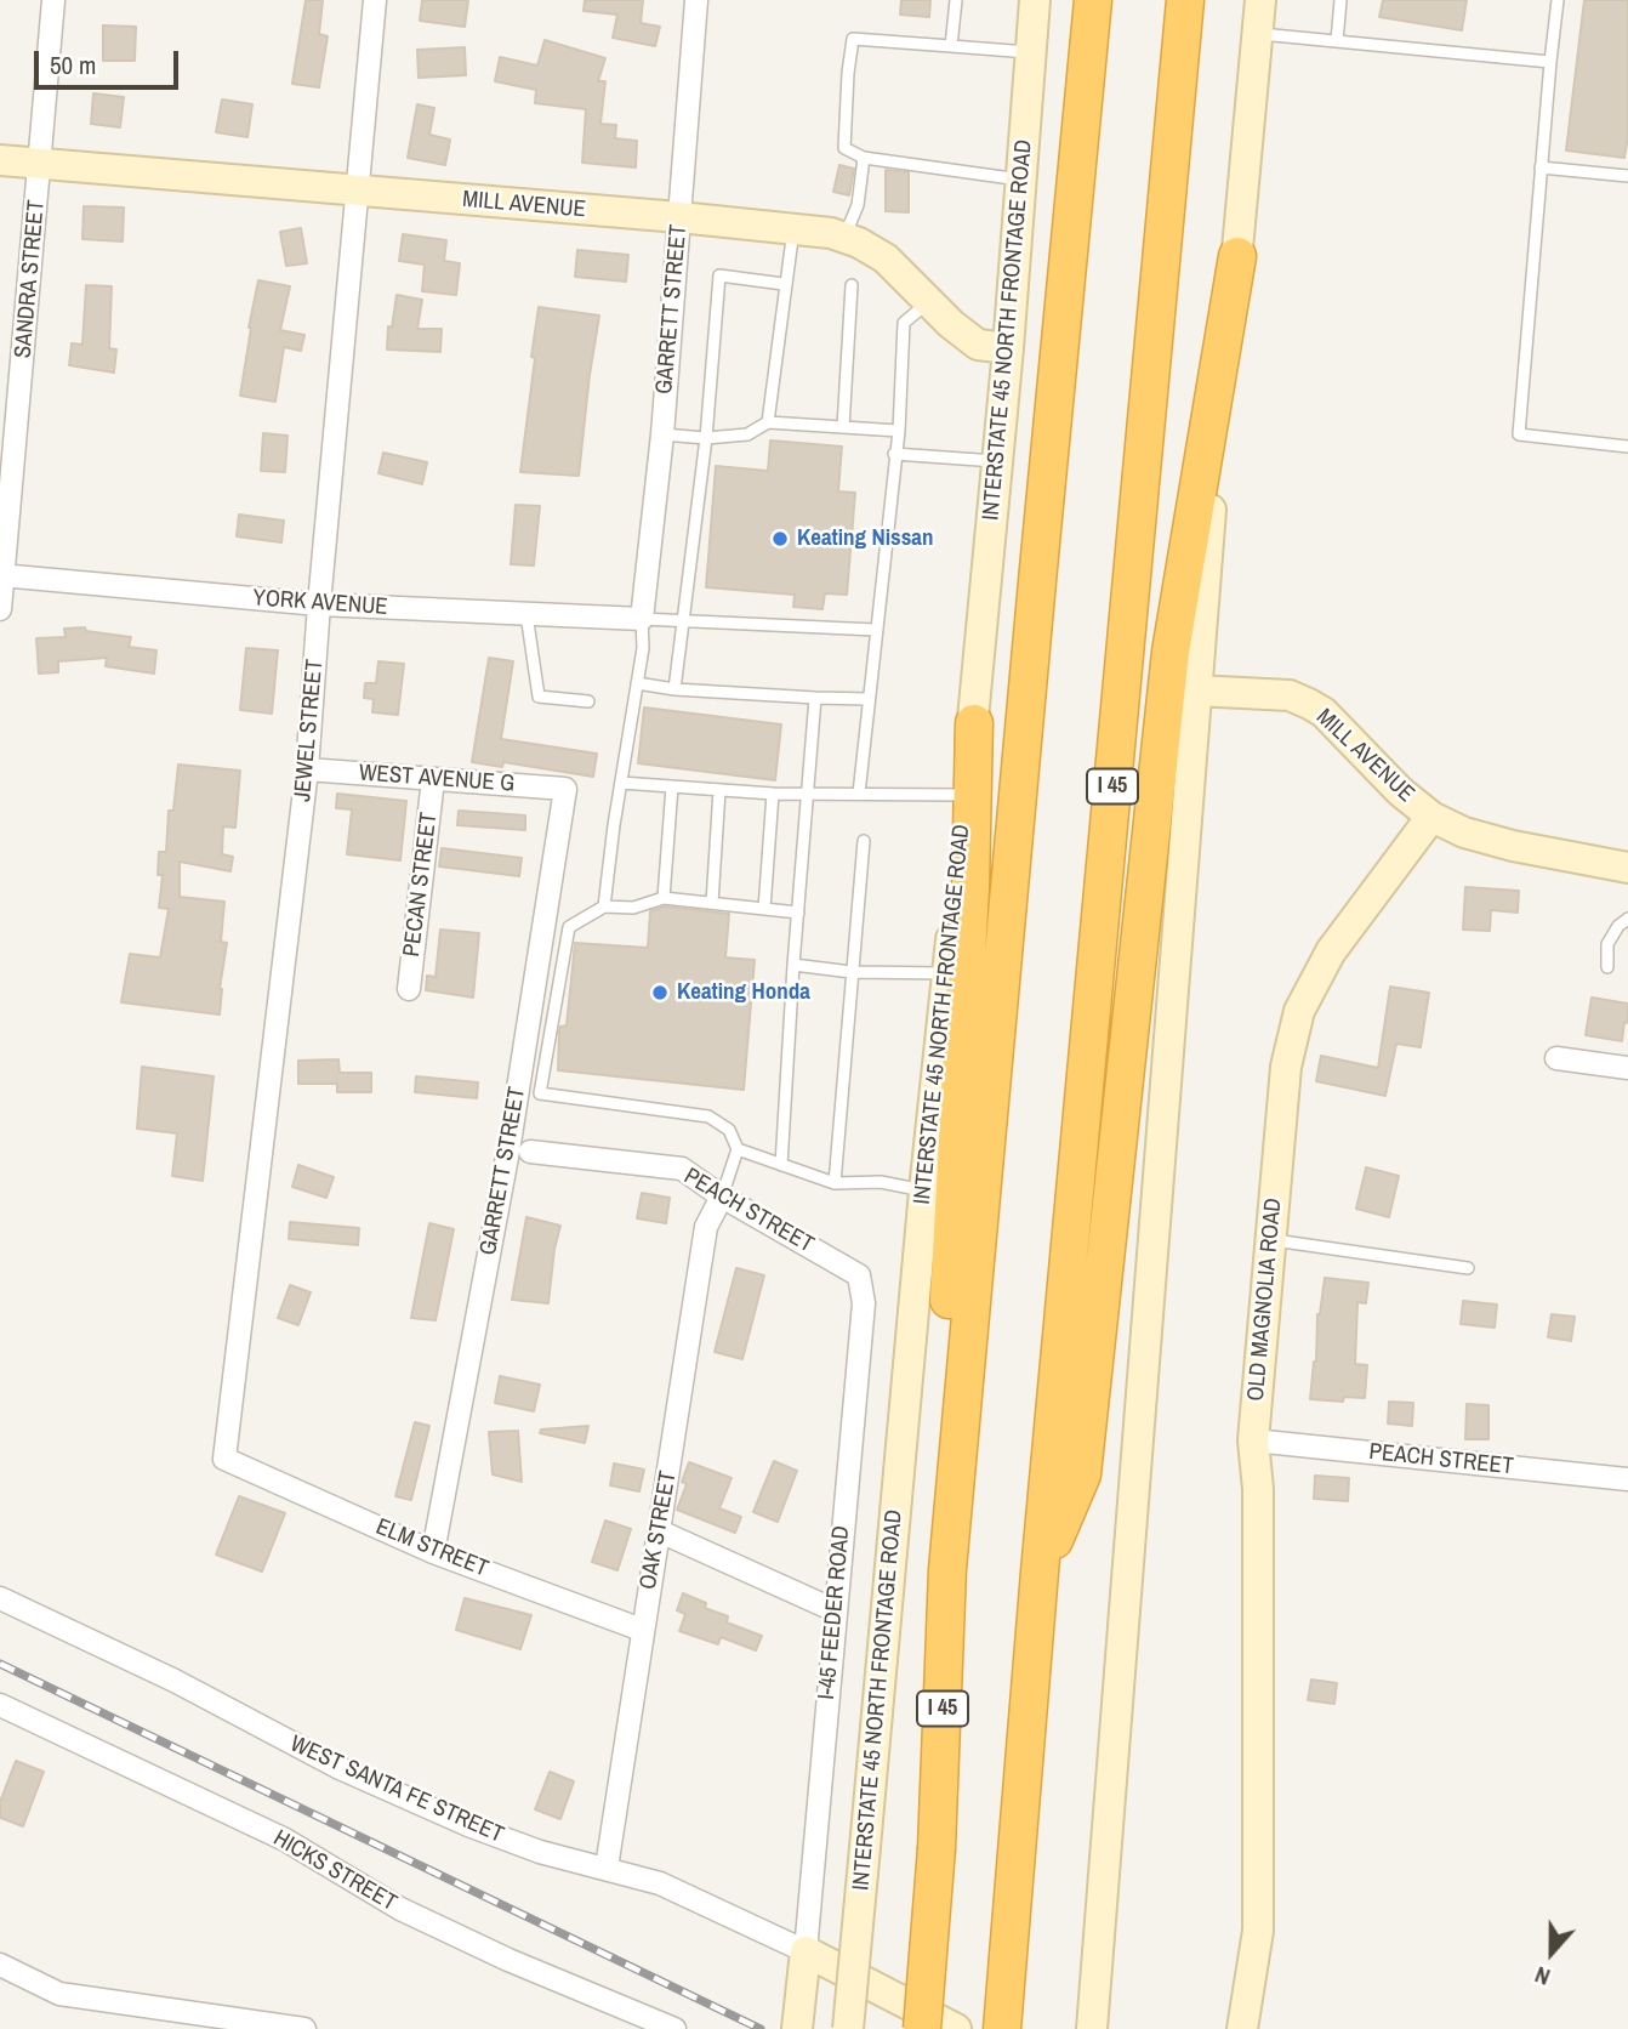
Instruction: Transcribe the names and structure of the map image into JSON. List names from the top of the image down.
{
  "streets": {
    "highway": ["I 45"],
    "main road": ["MILL AVENUE", "INTERSTATE 45 NORTH FRONTAGE ROAD", "OLD MAGNOLIA ROAD"],
    "street": [
      "SANDRA STREET",
      "GARRETT STREET",
      "YORK AVENUE",
      "JEWEL STREET",
      "WEST AVENUE G",
      "PECAN STREET",
      "PEACH STREET",
      "OAK STREET",
      "ELM STREET",
      "I-45 FEEDER ROAD",
      "WEST SANTA FE STREET",
      "HICKS STREET"
    ]
  },
  "crossings": [
    ["MILL AVENUE", "SANDRA STREET"],
    ["MILL AVENUE", "GARRETT STREET"],
    ["MILL AVENUE", "INTERSTATE 45 NORTH FRONTAGE ROAD"],
    ["MILL AVENUE", "JEWEL STREET"],
    ["MILL AVENUE", "OLD MAGNOLIA ROAD"],
    ["SANDRA STREET", "YORK AVENUE"],
    ["GARRETT STREET", "YORK AVENUE"],
    ["GARRETT STREET", "WEST AVENUE G"],
    ["GARRETT STREET", "ELM STREET"],
    ["YORK AVENUE", "JEWEL STREET"],
    ["JEWEL STREET", "WEST AVENUE G"],
    ["JEWEL STREET", "ELM STREET"],
    ["WEST AVENUE G", "PECAN STREET"],
    ["PEACH STREET", "OLD MAGNOLIA ROAD"],
    ["PEACH STREET", "OAK STREET"],
    ["PEACH STREET", "I-45 FEEDER ROAD"],
    ["OAK STREET", "ELM STREET"],
    ["OAK STREET", "WEST SANTA FE STREET"],
    ["I-45 FEEDER ROAD", "WEST SANTA FE STREET"]
  ],
  "places": ["Keating Nissan", "Keating Honda"],
  "scale_bar": "50 m",
  "north": "bottom"
}
